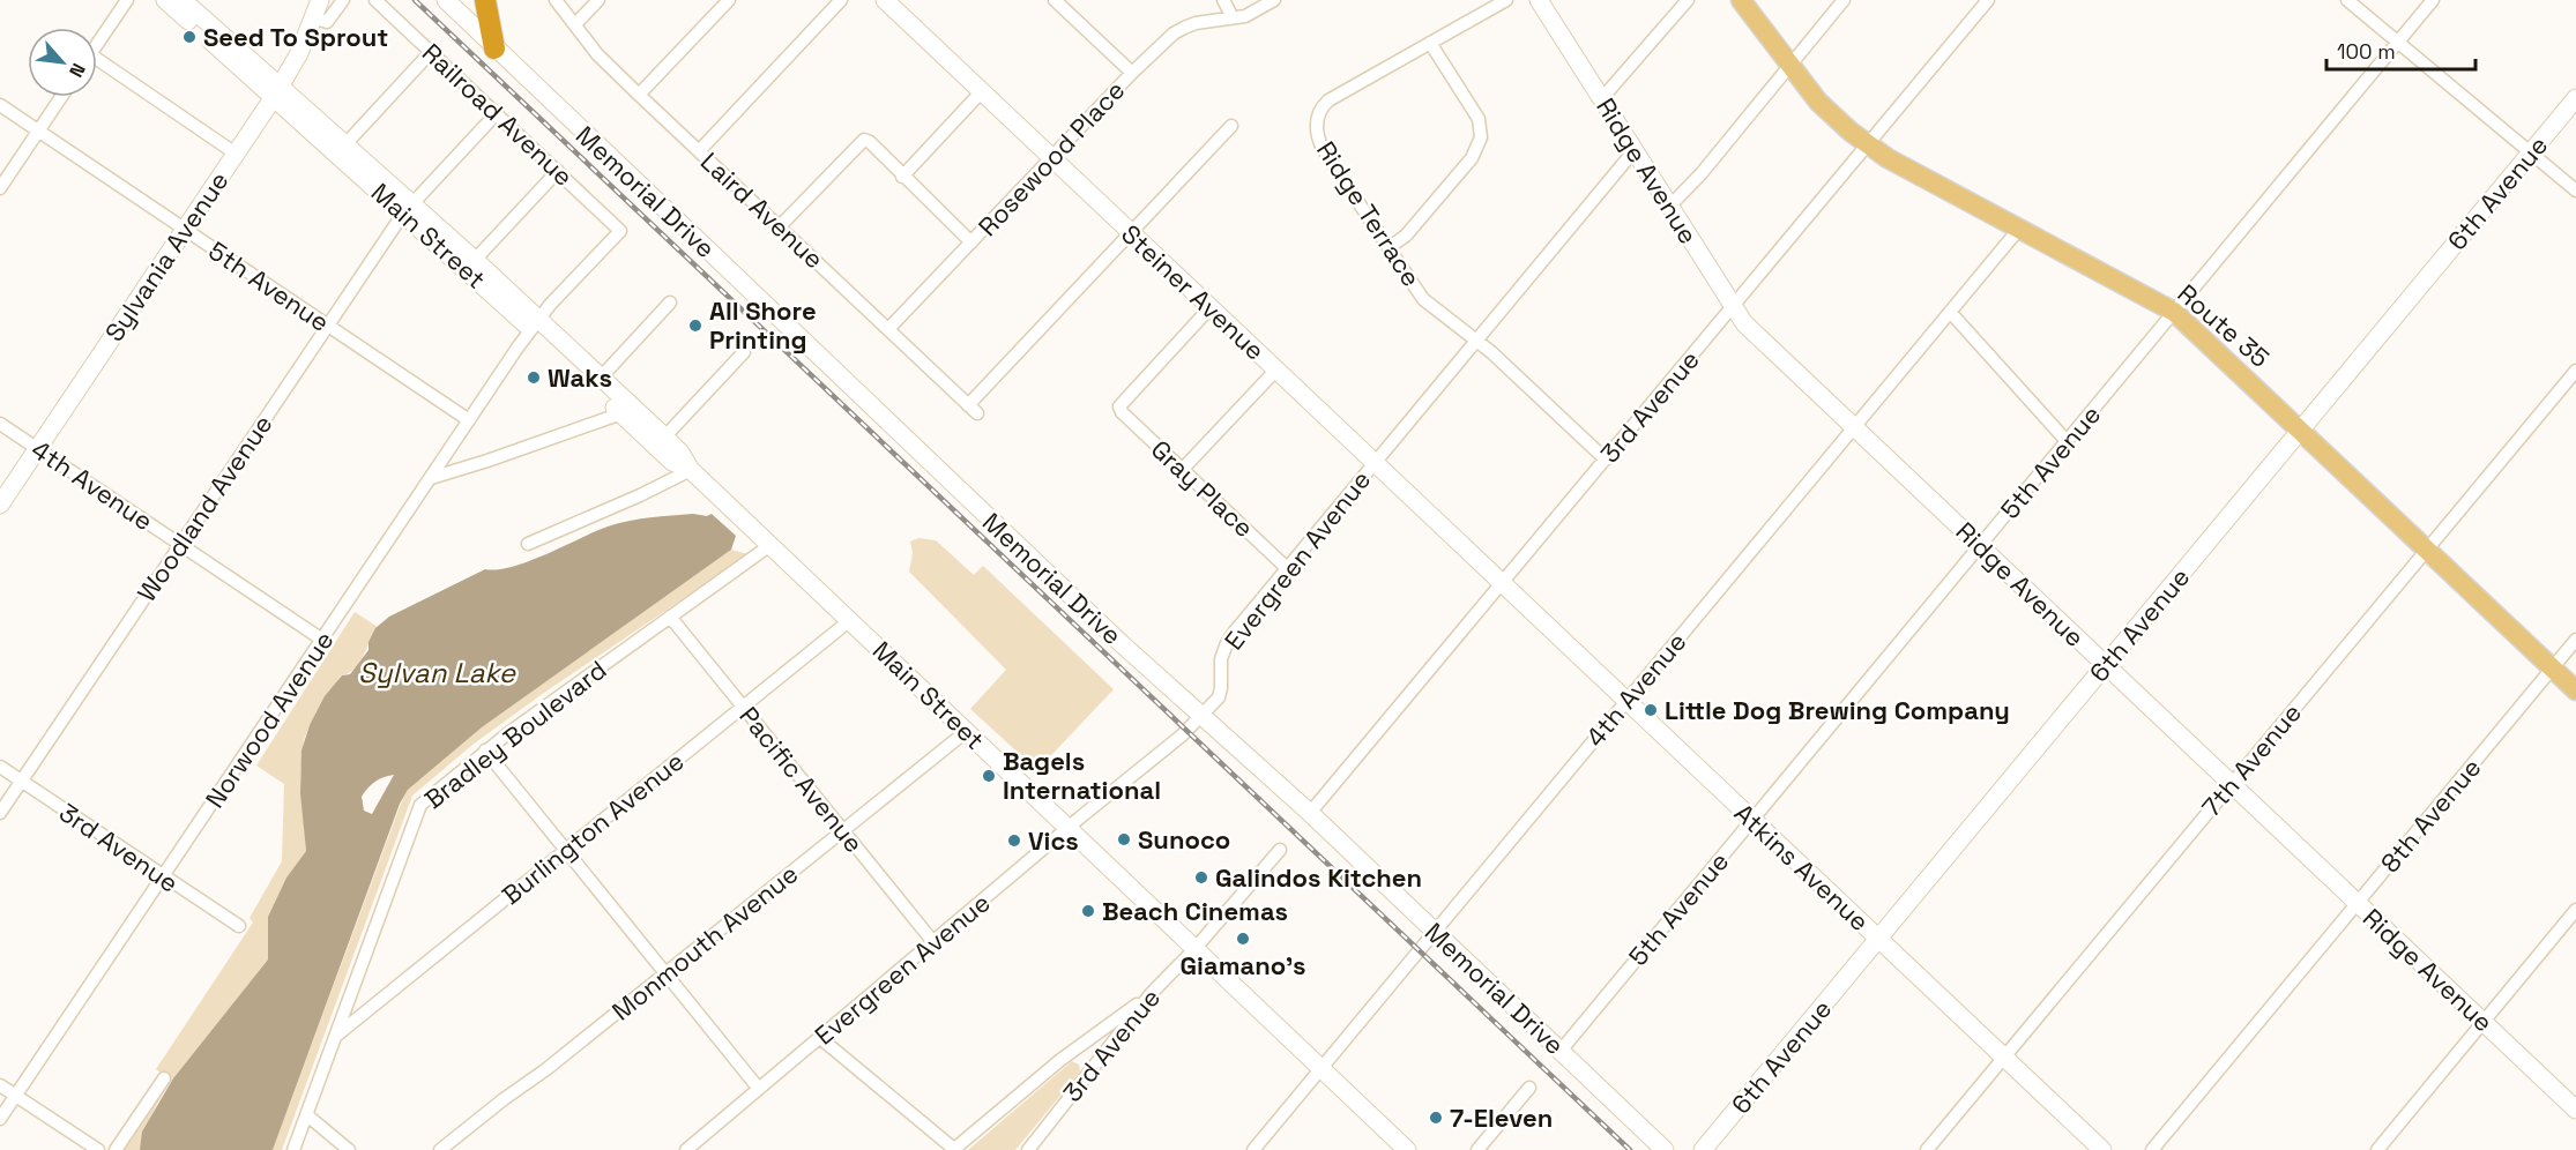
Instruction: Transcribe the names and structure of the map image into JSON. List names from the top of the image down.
{
  "streets": {
    "main road": ["Route 35"],
    "street": [
      "Railroad Avenue",
      "Rosewood Place",
      "Ridge Avenue",
      "Memorial Drive",
      "6th Avenue",
      "Laird Avenue",
      "Ridge Terrace",
      "Main Street",
      "Sylvania Avenue",
      "5th Avenue",
      "Steiner Avenue",
      "3rd Avenue",
      "4th Avenue",
      "Gray Place",
      "Woodland Avenue",
      "Evergreen Avenue",
      "Norwood Avenue",
      "Bradley Boulevard",
      "7th Avenue",
      "Pacific Avenue",
      "8th Avenue",
      "Burlington Avenue",
      "Atkins Avenue",
      "Monmouth Avenue"
    ]
  },
  "crossings": [
    ["Railroad Avenue", "Woodland Avenue"],
    ["Railroad Avenue", "Norwood Avenue"],
    ["Rosewood Place", "Laird Avenue"],
    ["Rosewood Place", "Steiner Avenue"],
    ["Ridge Avenue", "6th Avenue"],
    ["Ridge Avenue", "5th Avenue"],
    ["Ridge Avenue", "3rd Avenue"],
    ["Ridge Avenue", "4th Avenue"],
    ["Ridge Avenue", "Evergreen Avenue"],
    ["Ridge Avenue", "7th Avenue"],
    ["Ridge Avenue", "8th Avenue"],
    ["Memorial Drive", "5th Avenue"],
    ["Memorial Drive", "3rd Avenue"],
    ["Memorial Drive", "4th Avenue"],
    ["Memorial Drive", "Evergreen Avenue"],
    ["6th Avenue", "Route 35"],
    ["6th Avenue", "Atkins Avenue"],
    ["Laird Avenue", "Steiner Avenue"],
    ["Ridge Terrace", "3rd Avenue"],
    ["Ridge Terrace", "Evergreen Avenue"],
    ["Main Street", "Sylvania Avenue"],
    ["Main Street", "3rd Avenue"],
    ["Main Street", "4th Avenue"],
    ["Main Street", "Woodland Avenue"],
    ["Main Street", "Evergreen Avenue"],
    ["Main Street", "Norwood Avenue"],
    ["Main Street", "Bradley Boulevard"],
    ["Main Street", "Burlington Avenue"],
    ["Main Street", "Monmouth Avenue"],
    ["Sylvania Avenue", "5th Avenue"],
    ["Sylvania Avenue", "4th Avenue"],
    ["5th Avenue", "Route 35"],
    ["5th Avenue", "Woodland Avenue"],
    ["5th Avenue", "Norwood Avenue"],
    ["5th Avenue", "Atkins Avenue"],
    ["Steiner Avenue", "3rd Avenue"],
    ["Steiner Avenue", "Gray Place"],
    ["Steiner Avenue", "Evergreen Avenue"],
    ["Steiner Avenue", "Atkins Avenue"],
    ["Route 35", "3rd Avenue"],
    ["Route 35", "4th Avenue"],
    ["Route 35", "7th Avenue"],
    ["Route 35", "8th Avenue"],
    ["3rd Avenue", "Woodland Avenue"],
    ["3rd Avenue", "Norwood Avenue"],
    ["3rd Avenue", "Atkins Avenue"],
    ["4th Avenue", "Woodland Avenue"],
    ["4th Avenue", "Norwood Avenue"],
    ["4th Avenue", "Atkins Avenue"],
    ["Gray Place", "Evergreen Avenue"],
    ["Evergreen Avenue", "Pacific Avenue"],
    ["Bradley Boulevard", "Pacific Avenue"],
    ["Bradley Boulevard", "Burlington Avenue"],
    ["7th Avenue", "Atkins Avenue"],
    ["Pacific Avenue", "Burlington Avenue"],
    ["Pacific Avenue", "Monmouth Avenue"]
  ],
  "water": ["Sylvan Lake"],
  "places": [
    "Seed To Sprout",
    "All Shore Printing",
    "Waks",
    "Little Dog Brewing Company",
    "Bagels International",
    "Sunoco",
    "Vics",
    "Galindos Kitchen",
    "Beach Cinemas",
    "Giamano's",
    "7-Eleven"
  ],
  "scale_bar": "100 m",
  "north": "bottom right"
}
